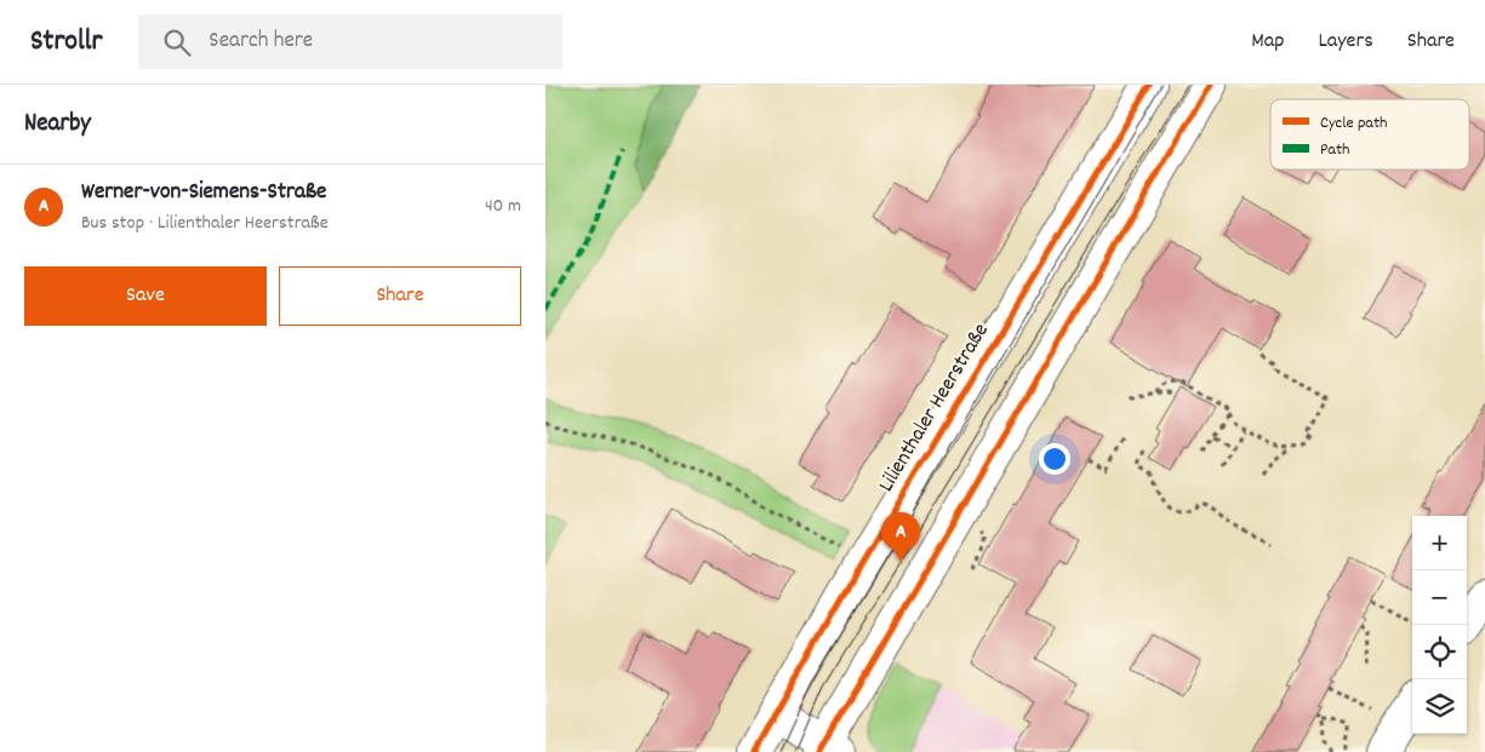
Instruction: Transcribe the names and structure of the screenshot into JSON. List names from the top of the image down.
{
  "streets": {
    "main road": ["Lilienthaler Heerstraße"]
  },
  "legend": ["Cycle path", "Path"],
  "page": {
    "header": "Strollr",
    "search": "Search here",
    "nav": ["Map", "Layers", "Share"],
    "heading": "Nearby",
    "list": [
      {
        "mark": "A",
        "name": "Werner-von-Siemens-Straße",
        "note": "Bus stop · Lilienthaler Heerstraße",
        "value": "40 m"
      }
    ],
    "buttons": ["Save", "Share"],
    "pins": "A",
    "map_buttons": ["+", "−"]
  }
}
